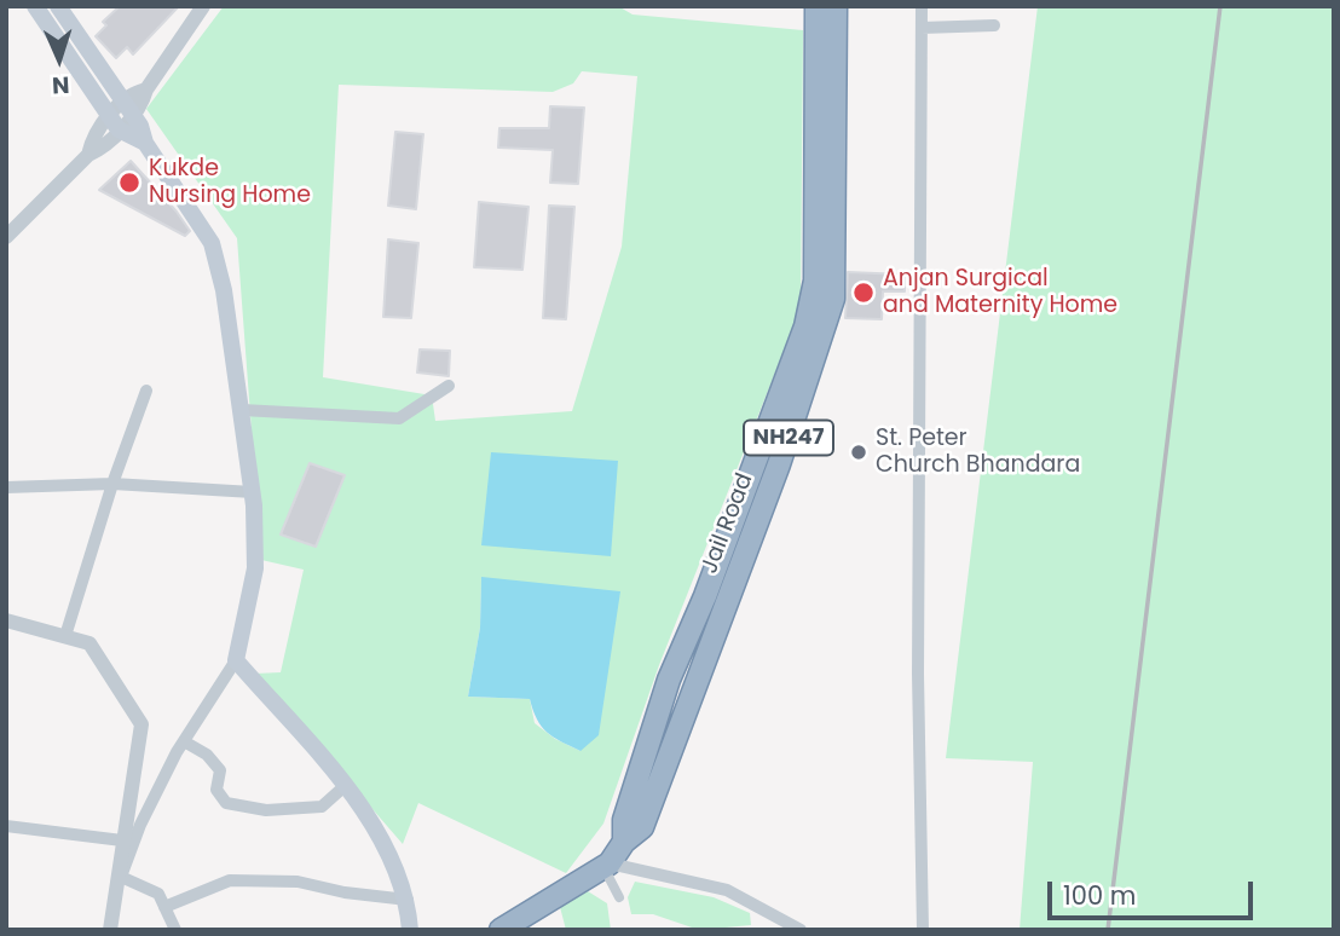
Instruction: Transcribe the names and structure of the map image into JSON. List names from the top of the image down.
{
  "streets": {
    "highway": ["NH247", "Jail Road"]
  },
  "places": ["Kukde Nursing Home", "Anjan Surgical and Maternity Home", "St. Peter Church Bhandara"],
  "scale_bar": "100 m",
  "north": "bottom"
}
